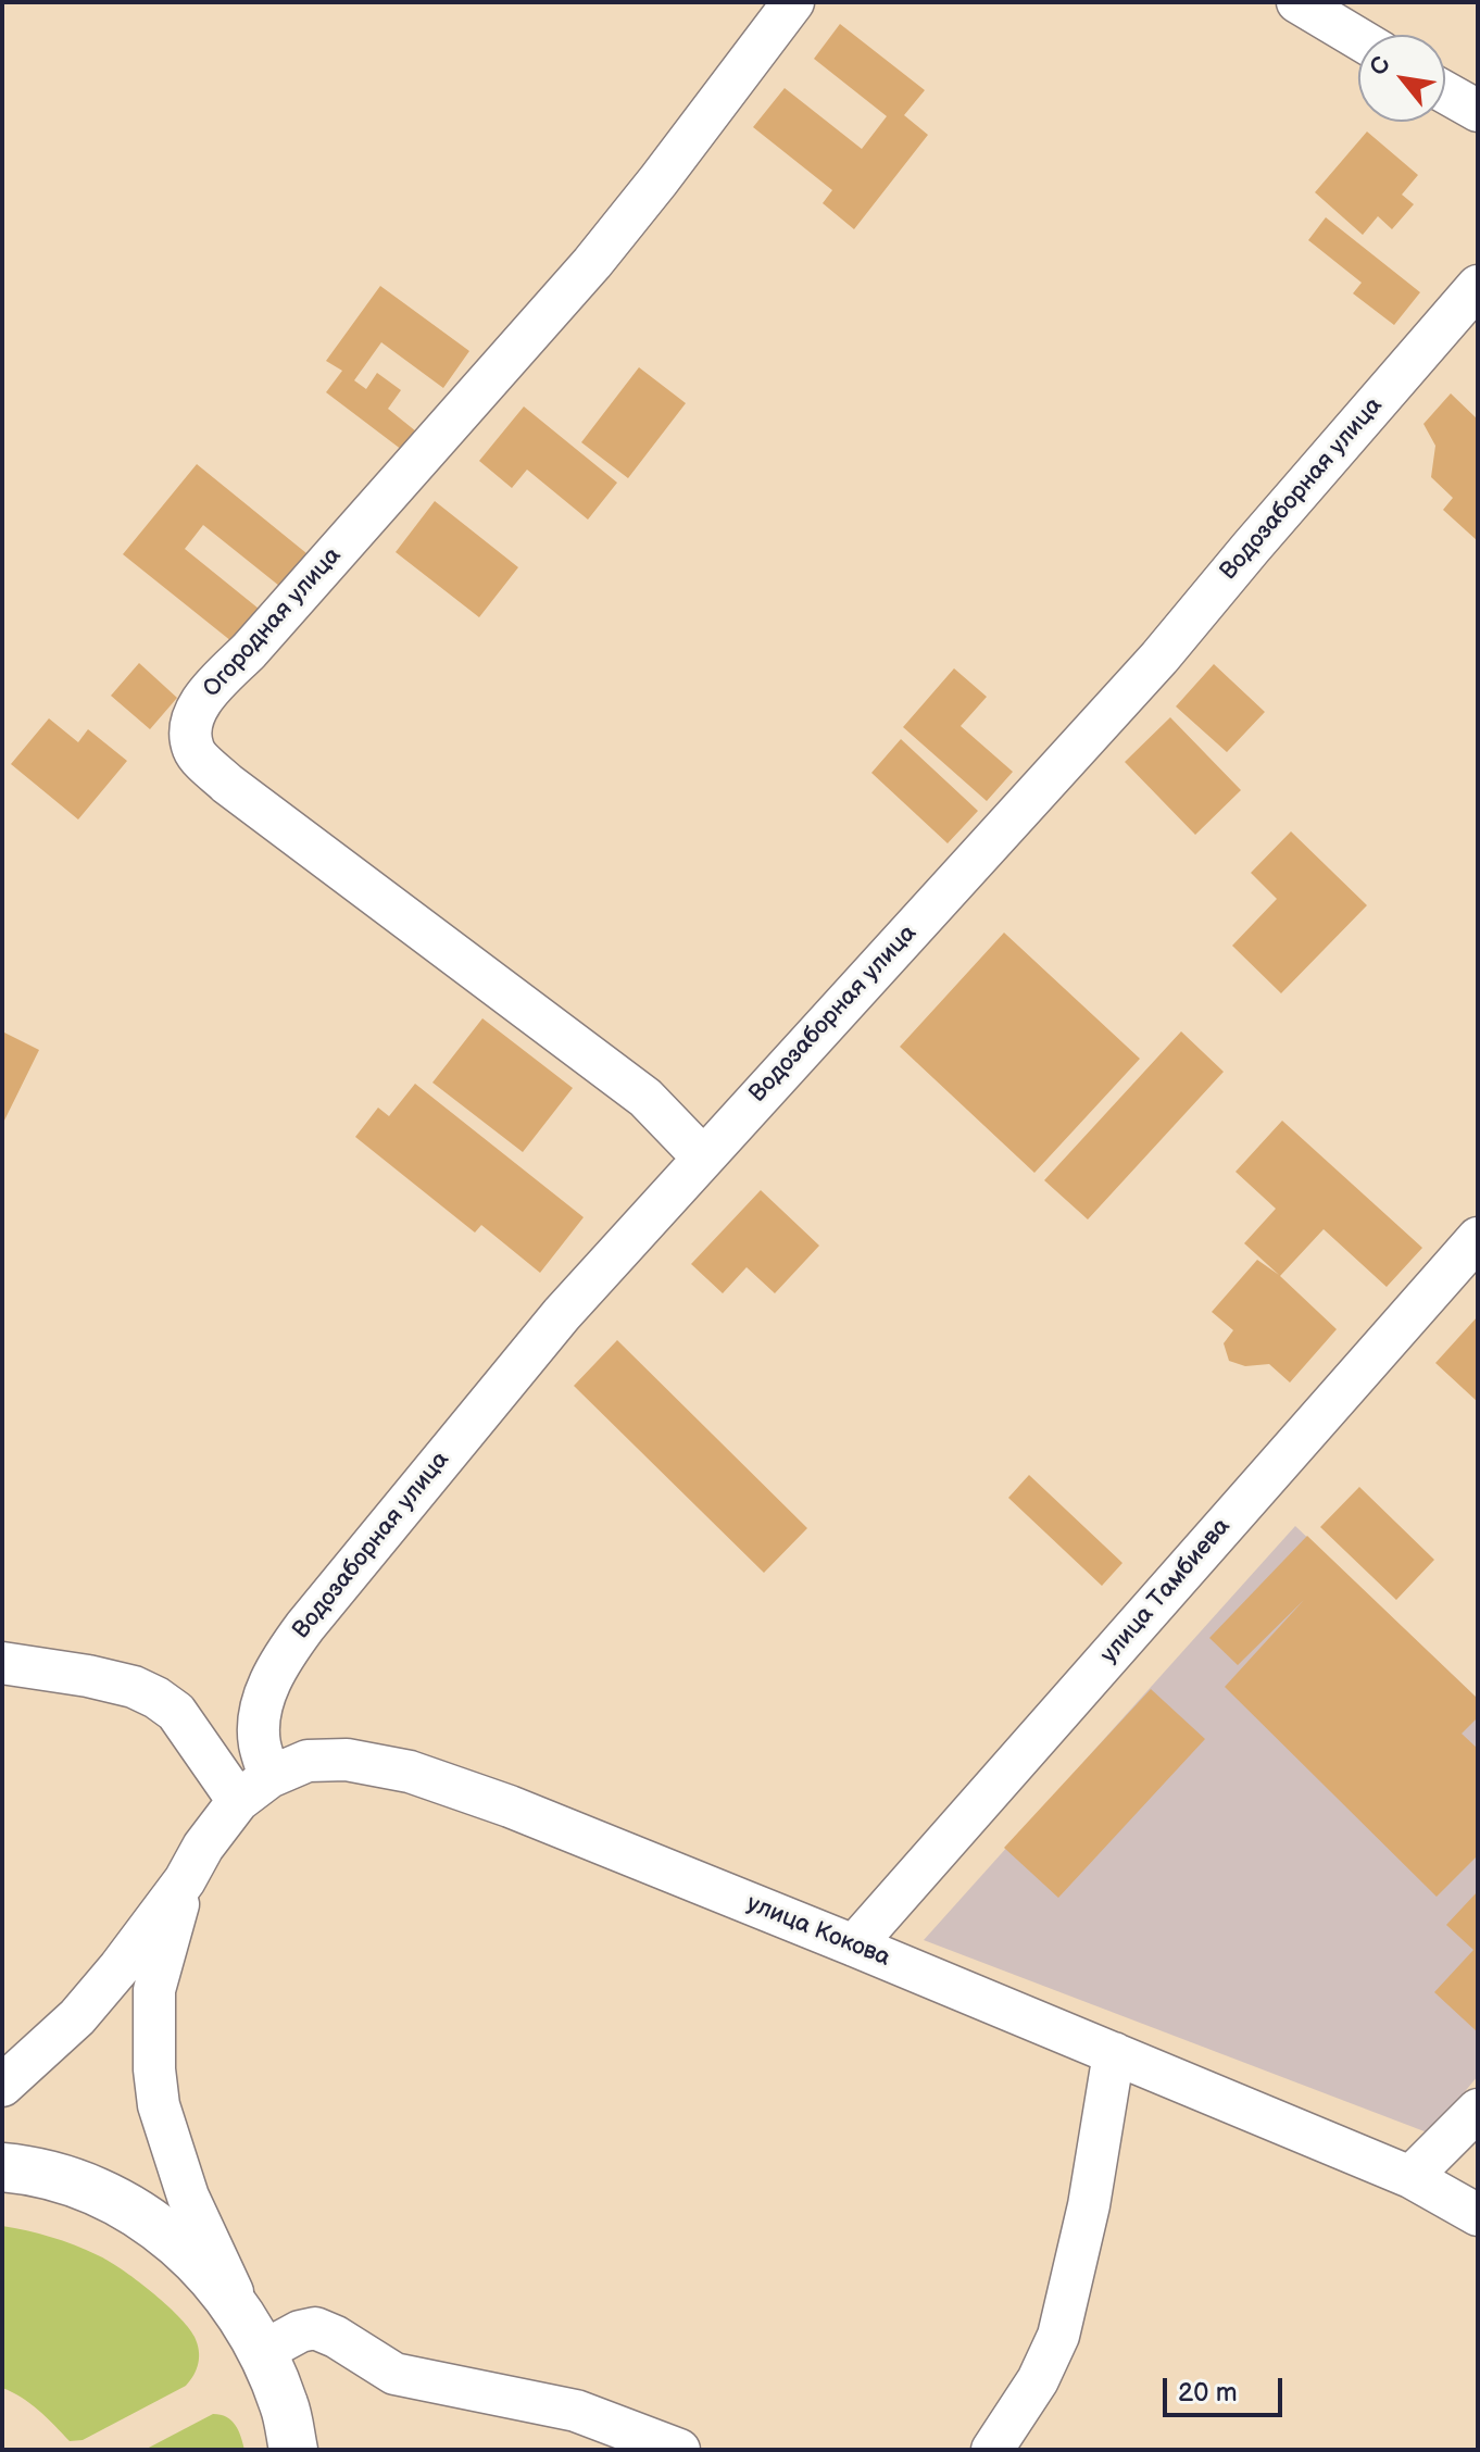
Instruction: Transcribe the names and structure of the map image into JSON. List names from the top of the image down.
{
  "streets": {
    "street": [
      "Водозаборная улица",
      "Огородная улица",
      "улица Тамбиева",
      "улица Кокова"
    ]
  },
  "crossings": [
    ["Водозаборная улица", "Огородная улица"],
    ["Водозаборная улица", "улица Кокова"],
    ["улица Тамбиева", "улица Кокова"]
  ],
  "scale_bar": "20 m",
  "north": "top left"
}
